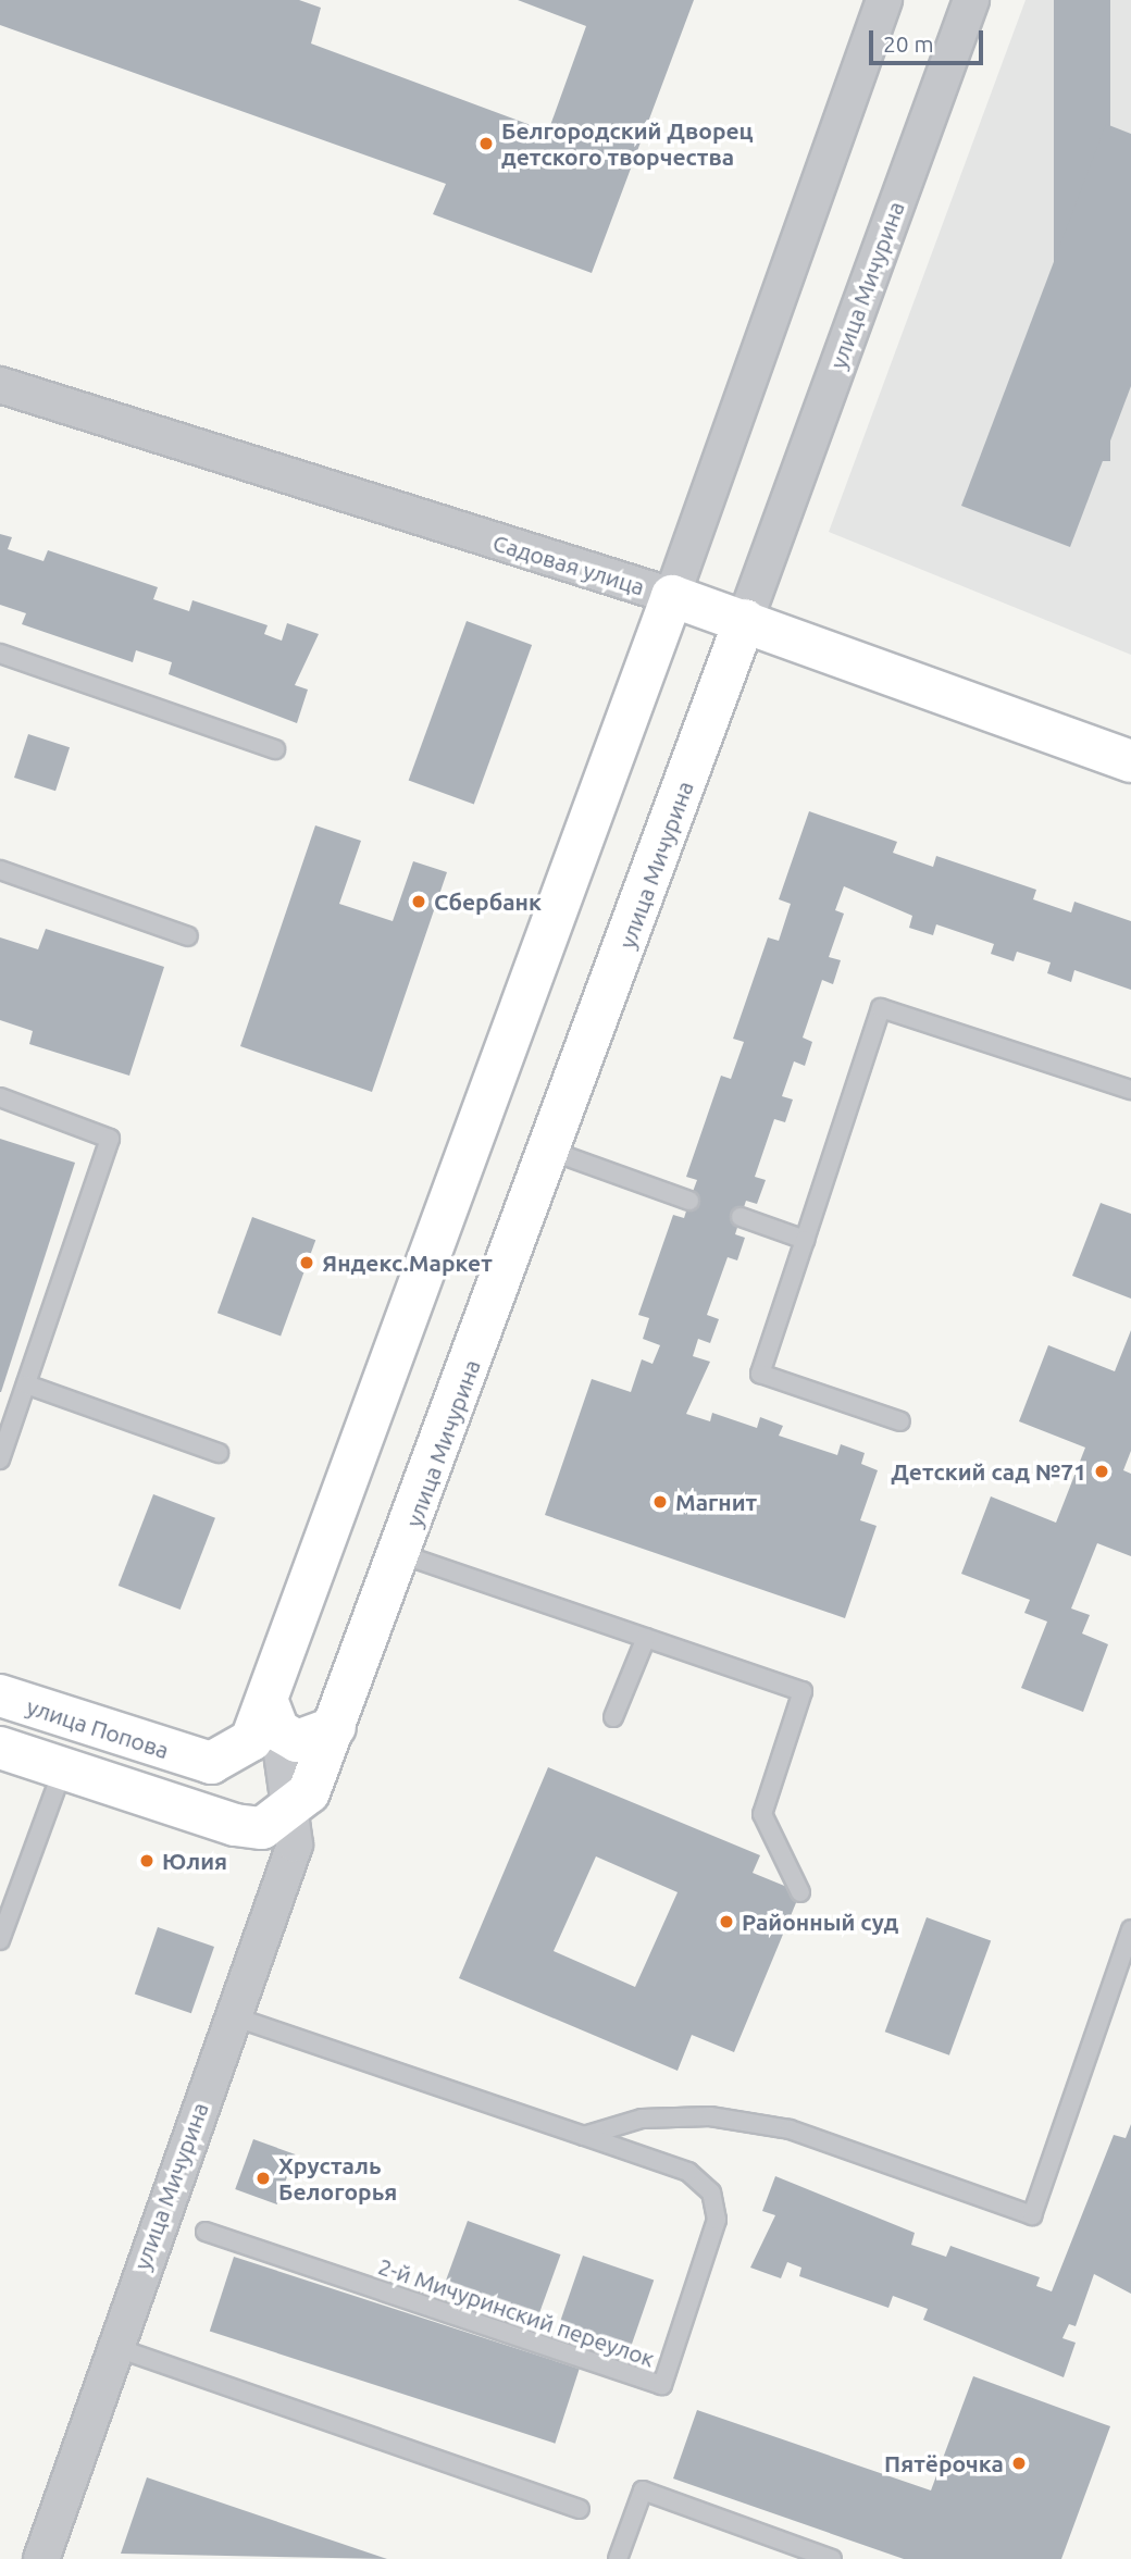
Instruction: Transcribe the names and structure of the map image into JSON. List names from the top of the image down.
{
  "streets": {
    "street": ["улица Мичурина", "Садовая улица", "улица Попова"],
    "lane": ["2-й Мичуринский переулок"]
  },
  "crossings": [
    ["улица Мичурина", "Садовая улица"],
    ["улица Мичурина", "улица Попова"]
  ],
  "places": [
    "Белгородский Дворец детского творчества",
    "Сбербанк",
    "Яндекс.Маркет",
    "Детский сад №71",
    "Магнит",
    "Юлия",
    "Районный суд",
    "Хрусталь Белогорья",
    "Пятёрочка"
  ],
  "scale_bar": "20 m"
}
